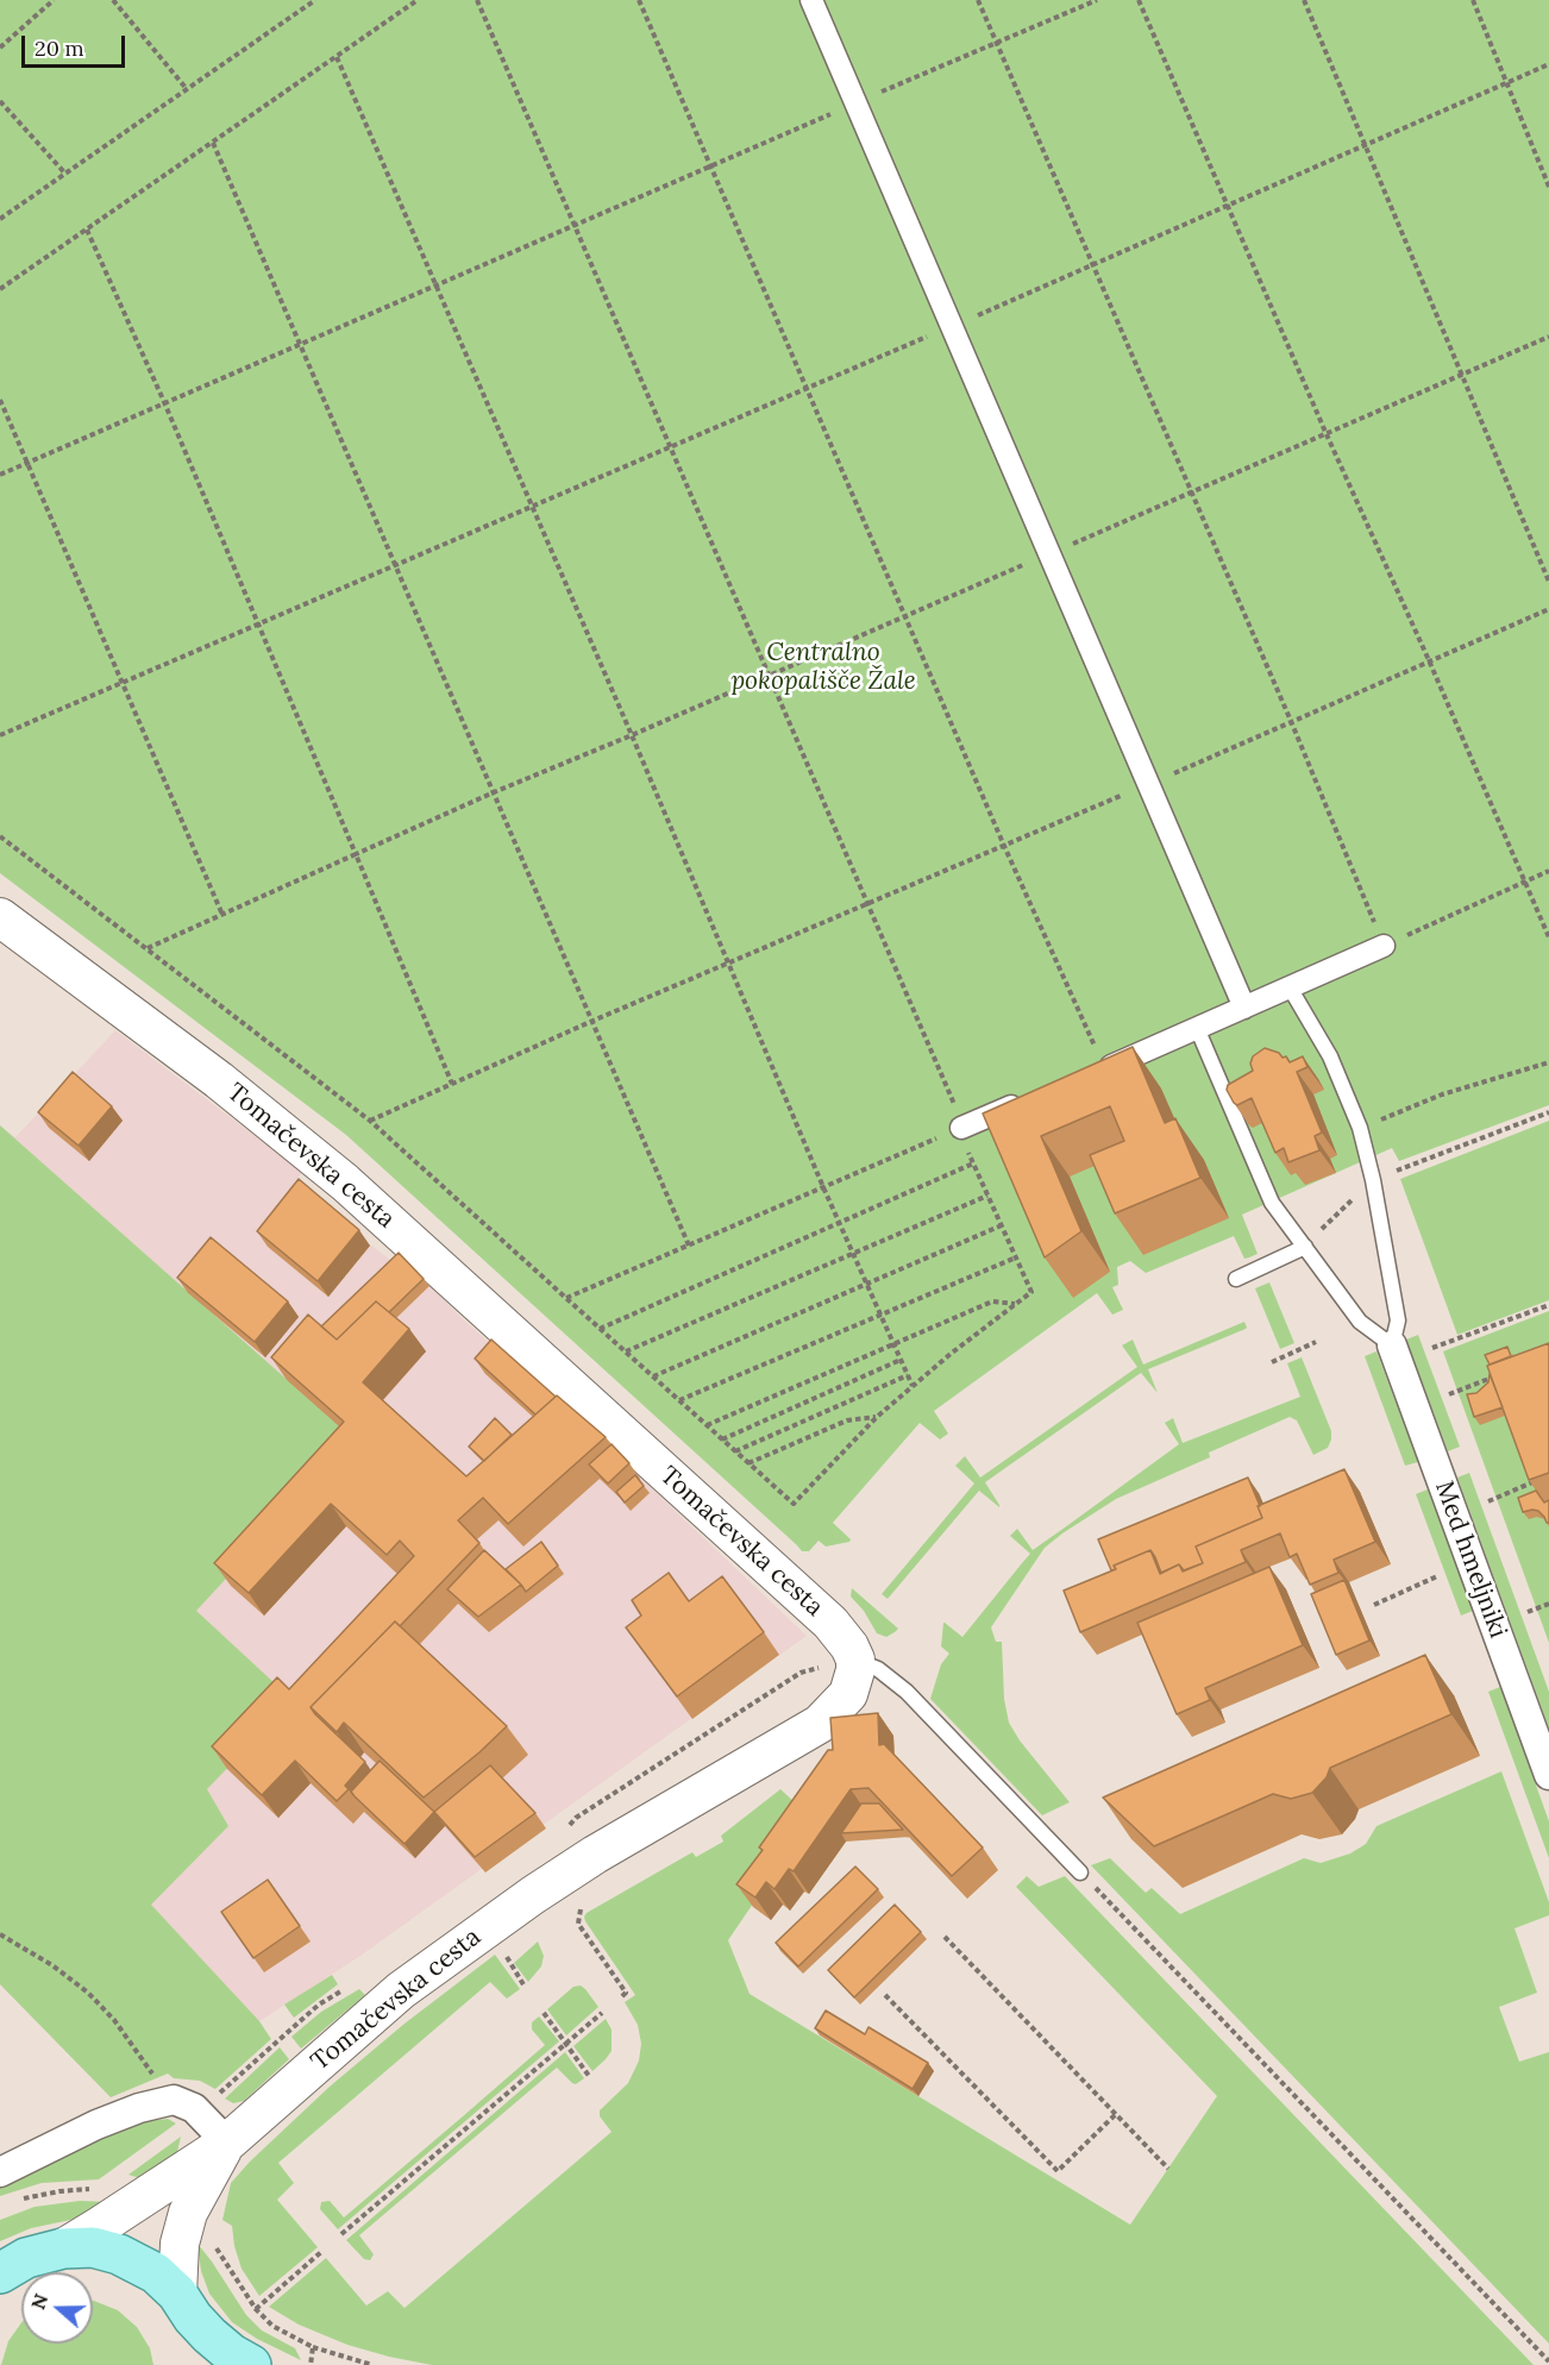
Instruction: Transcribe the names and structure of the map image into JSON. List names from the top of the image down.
{
  "streets": {
    "street": ["Tomačevska cesta", "Med hmeljniki"]
  },
  "parks": ["Centralno pokopališče Žale"],
  "scale_bar": "20 m",
  "north": "left"
}
